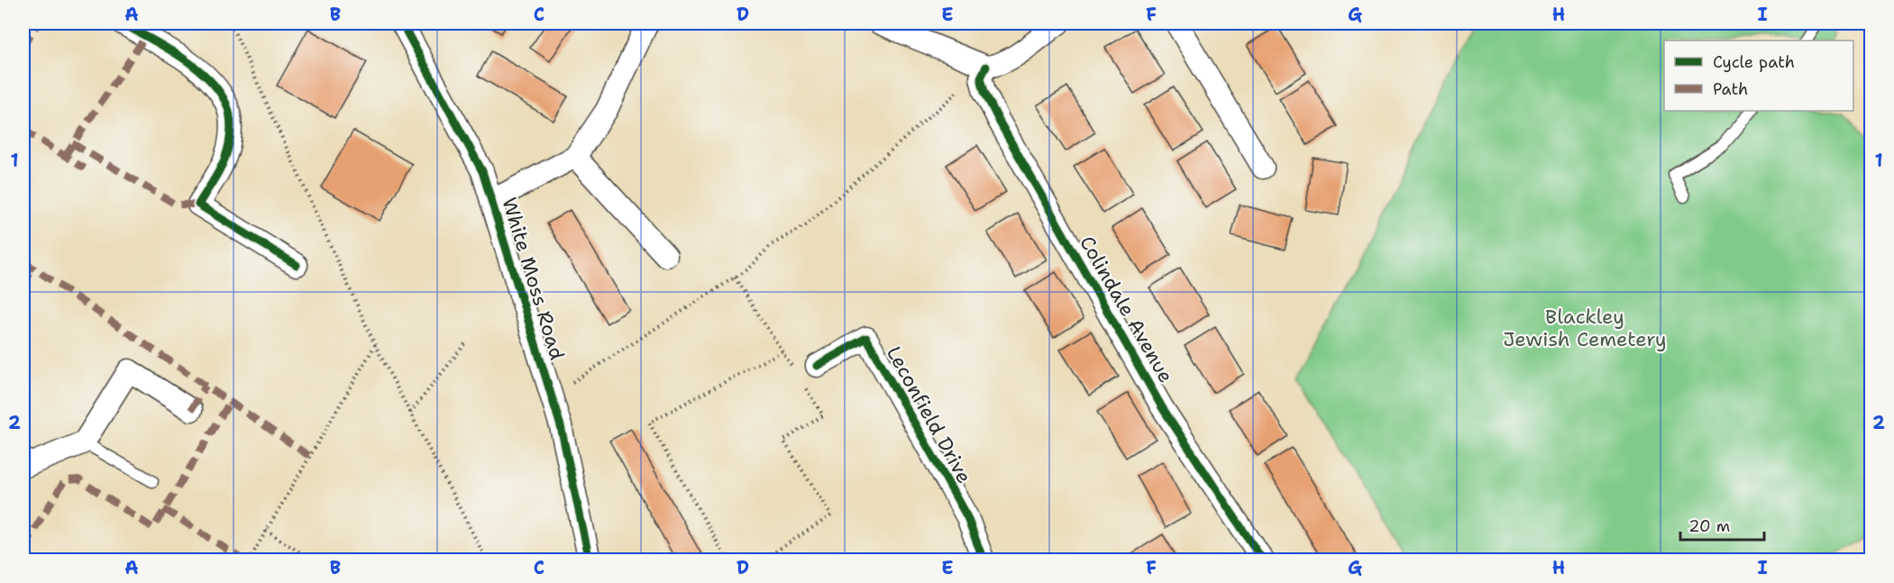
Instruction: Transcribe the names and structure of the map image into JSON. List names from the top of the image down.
{
  "streets": {
    "street": ["White Moss Road", "Colindale Avenue", "Leconfield Drive"]
  },
  "parks": ["Blackley Jewish Cemetery"],
  "legend": ["Cycle path", "Path"],
  "scale_bar": "20 m",
  "grid": {
    "columns": [
      "A",
      "B",
      "C",
      "D",
      "E",
      "F",
      "G",
      "H",
      "I"
    ],
    "rows": ["1", "2"]
  }
}
